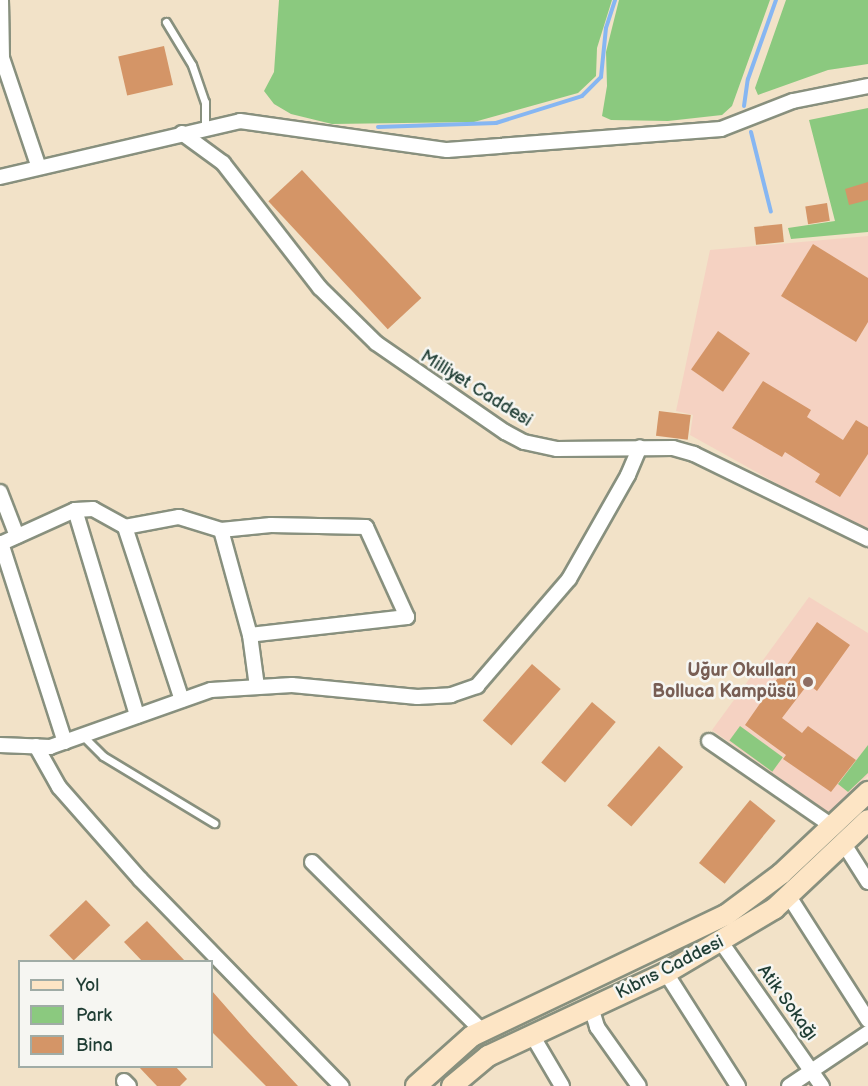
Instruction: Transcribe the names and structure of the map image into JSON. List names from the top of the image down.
{
  "streets": {
    "main road": ["Kıbrıs Caddesi"],
    "street": ["Milliyet Caddesi", "Atik Sokağı"]
  },
  "crossings": [
    ["Kıbrıs Caddesi", "Atik Sokağı"]
  ],
  "places": ["Uğur Okulları Bolluca Kampüsü"],
  "legend": ["Yol", "Park", "Bina"]
}
